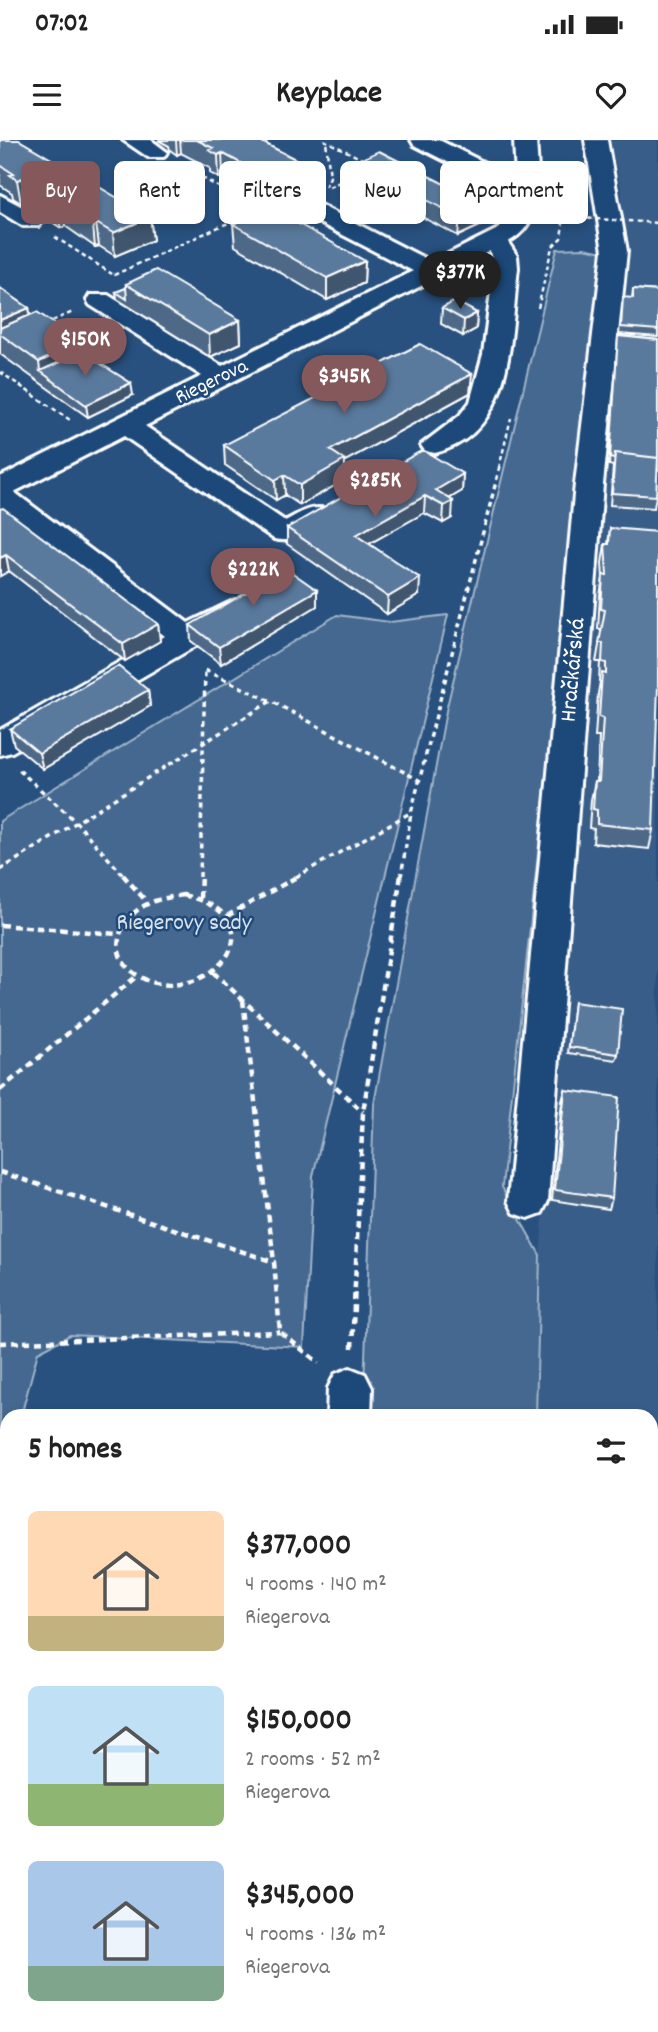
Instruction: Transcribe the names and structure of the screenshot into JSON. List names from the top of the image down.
{
  "streets": {
    "street": ["Riegerova", "Hračkářská"]
  },
  "parks": ["Riegerovy sady"],
  "page": {
    "status": "07:02",
    "header": "Keyplace",
    "chip": [
      "Buy",
      "Rent",
      "Filters",
      "New",
      "Apartment"
    ],
    "price": [
      "$377K",
      "$150K",
      "$345K",
      "$285K",
      "$222K"
    ],
    "heading": "5 homes",
    "list": [
      {
        "name": "$377,000",
        "note": "4 rooms · 140 m² · Riegerova"
      },
      {
        "name": "$150,000",
        "note": "2 rooms · 52 m² · Riegerova"
      },
      {
        "name": "$345,000",
        "note": "4 rooms · 136 m² · Riegerova"
      }
    ]
  }
}
